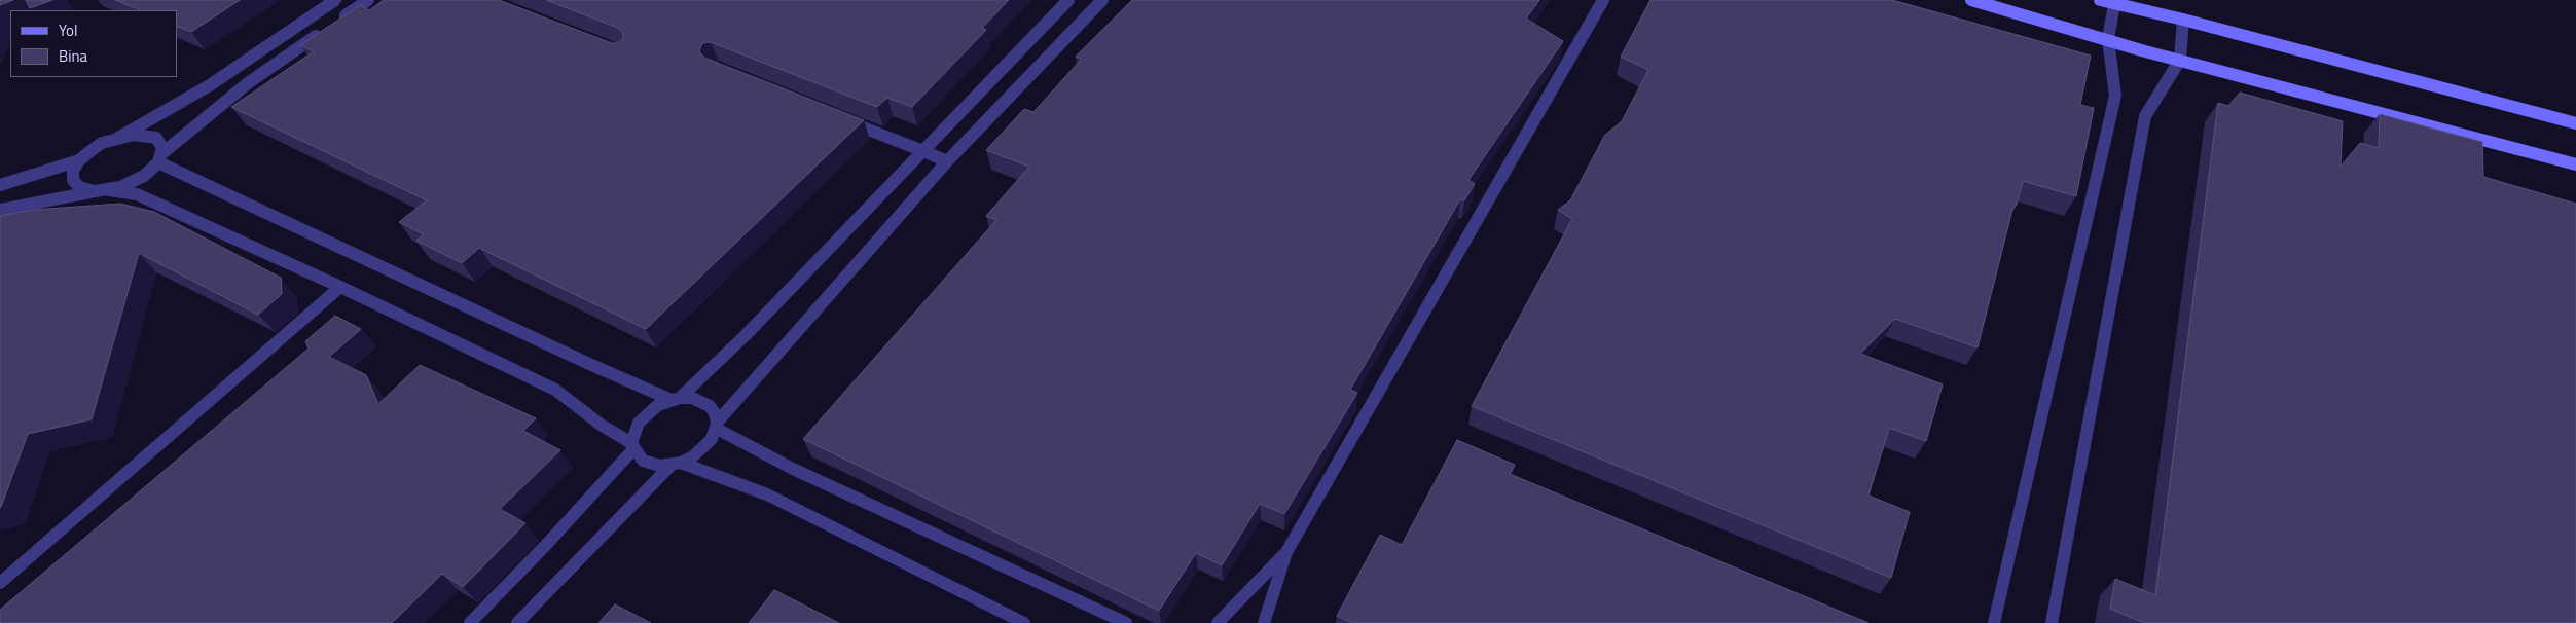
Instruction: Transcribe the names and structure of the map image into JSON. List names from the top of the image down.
{
  "legend": ["Yol", "Bina"]
}
